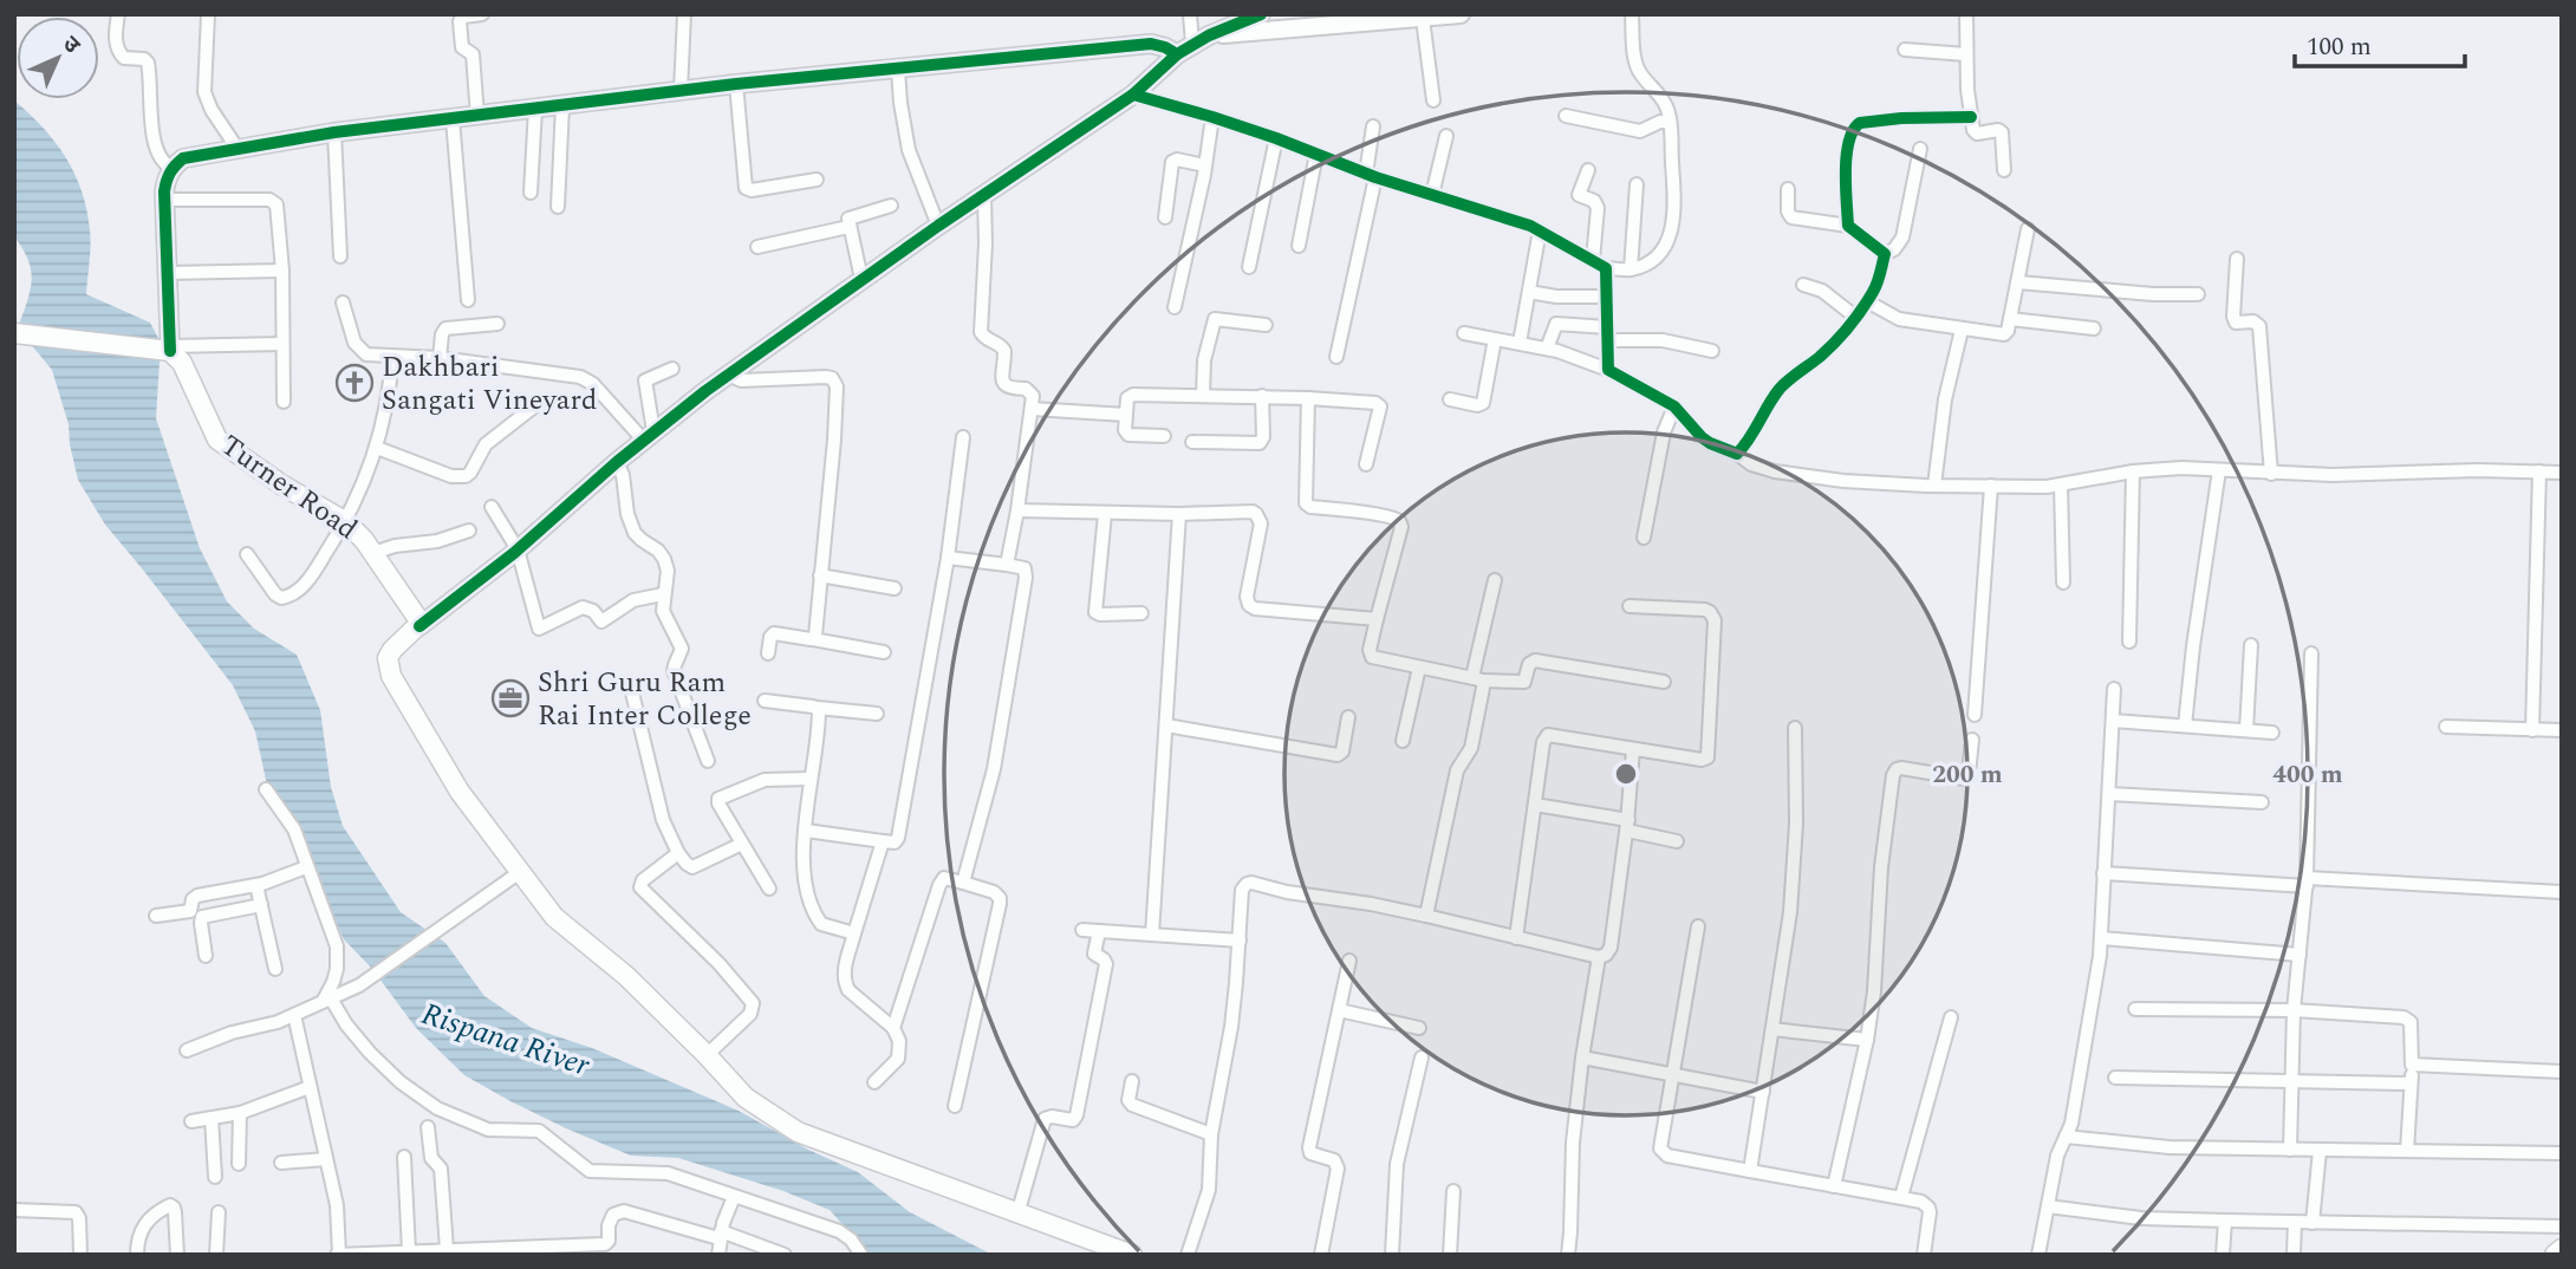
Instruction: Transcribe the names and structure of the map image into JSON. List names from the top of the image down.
{
  "streets": {
    "main road": ["Turner Road"]
  },
  "water": ["Rispana River"],
  "places": {
    "church": ["Dakhbari Sangati Vineyard"],
    "office": ["Shri Guru Ram Rai Inter College"]
  },
  "scale_bar": "100 m",
  "north": "top right",
  "rings": ["200 m", "400 m"]
}
